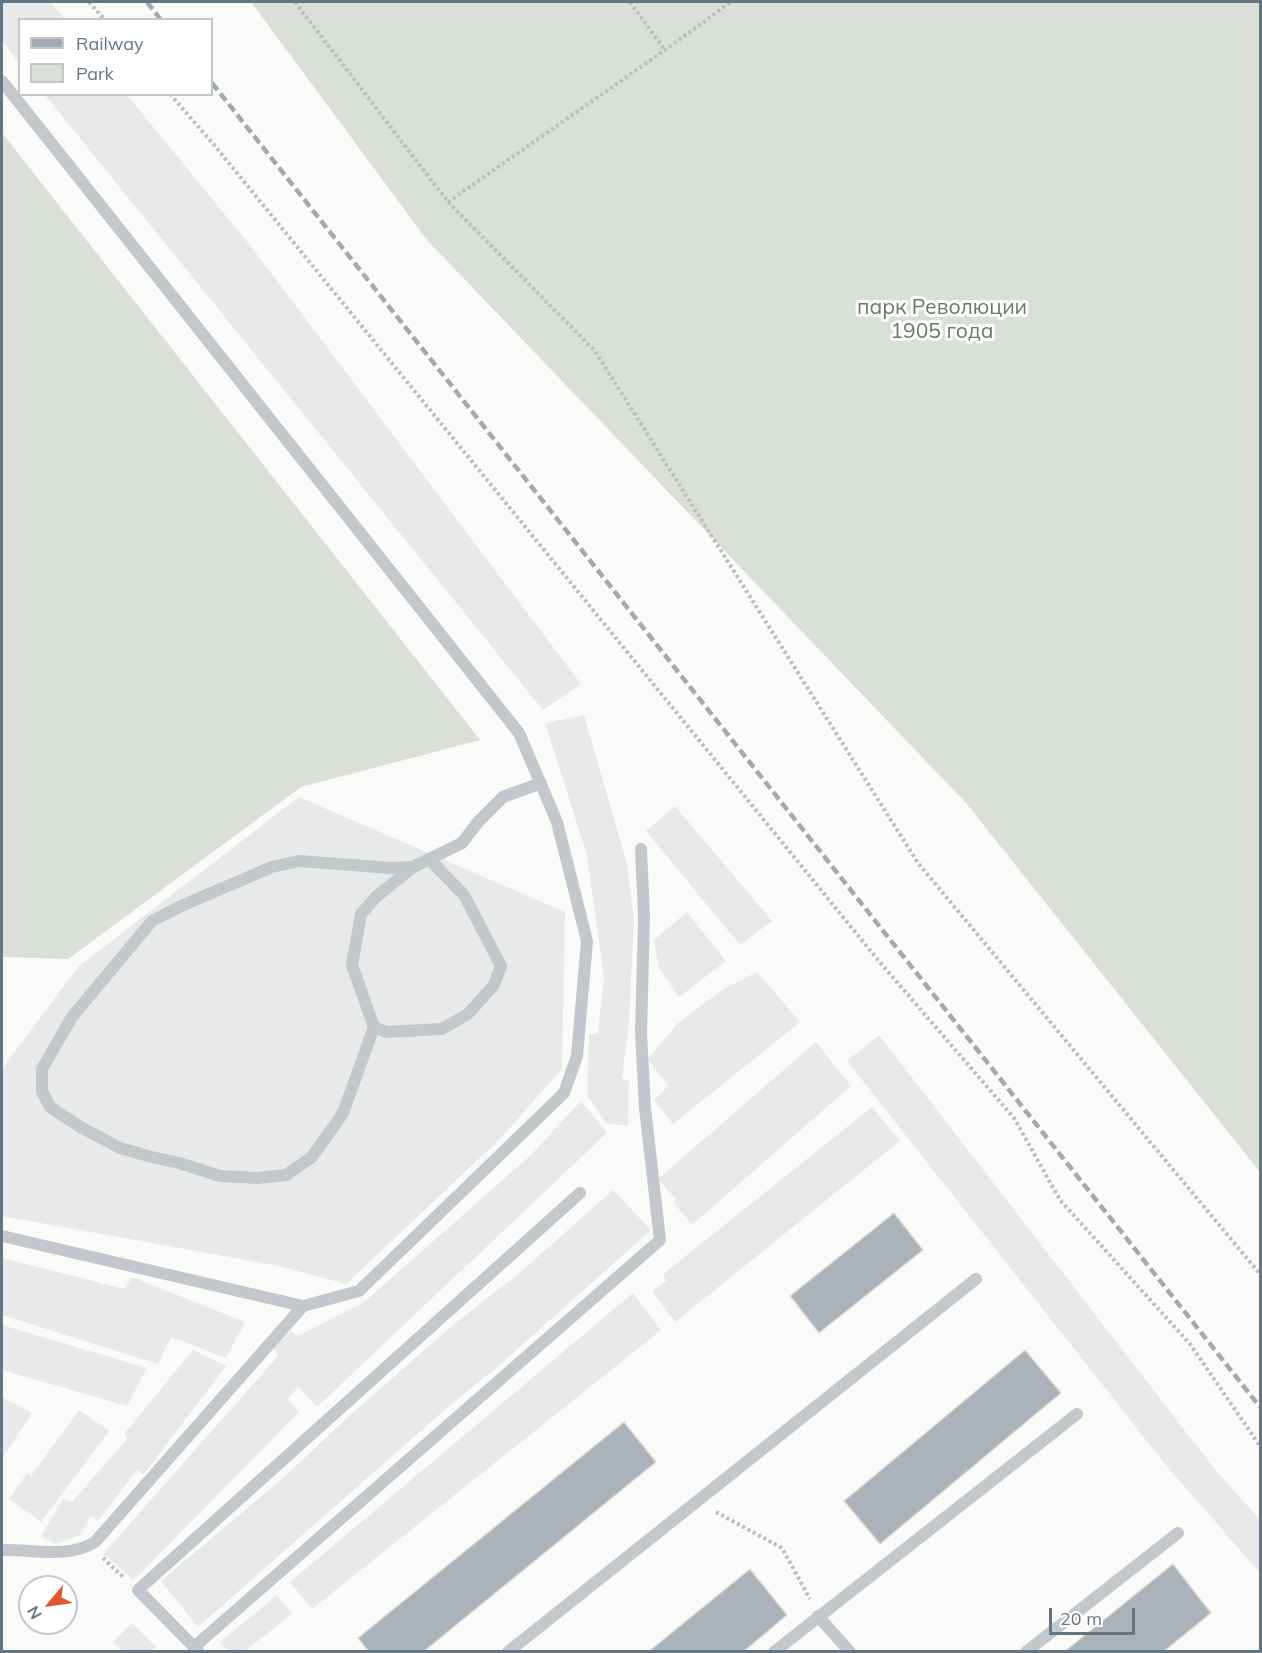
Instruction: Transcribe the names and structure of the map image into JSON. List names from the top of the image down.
{
  "parks": ["парк Революции 1905 года"],
  "legend": ["Railway", "Park"],
  "scale_bar": "20 m",
  "north": "bottom left"
}
